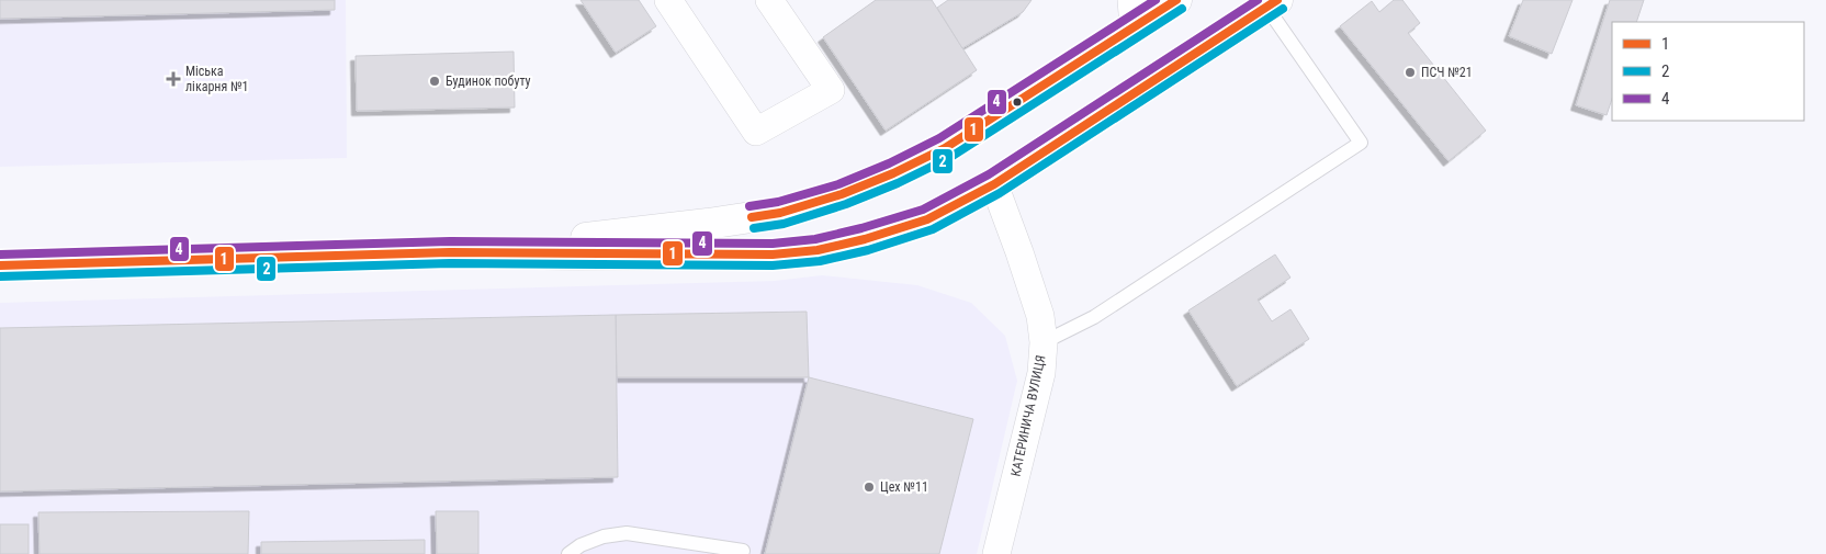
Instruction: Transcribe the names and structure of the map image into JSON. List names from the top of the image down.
{
  "streets": {
    "street": ["КАТЕРИНИЧА ВУЛИЦЯ"]
  },
  "places": {
    "other": ["ПСЧ №21", "Будинок побуту", "Цех №11"],
    "health": ["Міська лікарня №1"]
  },
  "lines": ["transit line 1", "transit line 4", "transit line 2"],
  "legend": ["1", "2", "4"]
}
